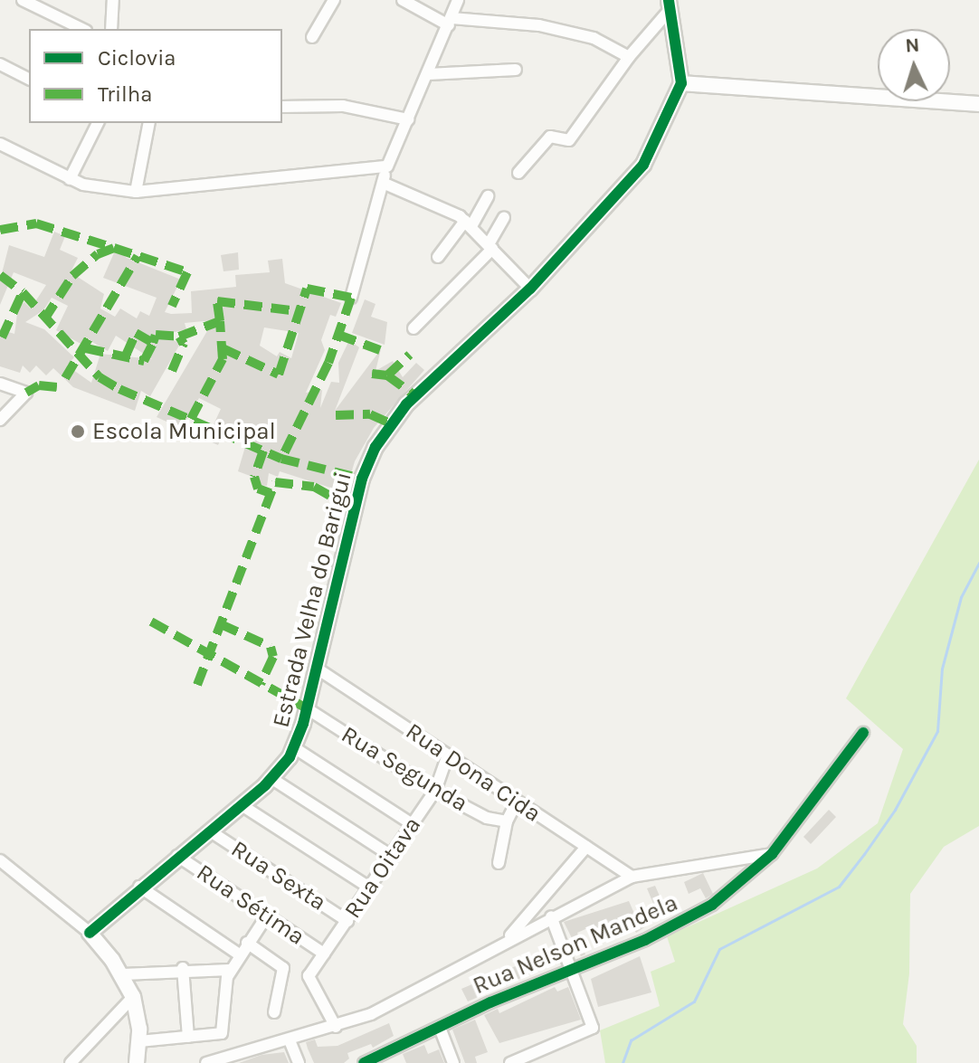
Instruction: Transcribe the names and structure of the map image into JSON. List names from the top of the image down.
{
  "streets": {
    "street": [
      "Estrada Velha do Barigui",
      "Rua Segunda",
      "Rua Dona Cida",
      "Rua Oitava",
      "Rua Sexta",
      "Rua Sétima",
      "Rua Nelson Mandela"
    ]
  },
  "crossings": [
    ["Estrada Velha do Barigui", "Rua Segunda"],
    ["Estrada Velha do Barigui", "Rua Dona Cida"],
    ["Estrada Velha do Barigui", "Rua Sexta"],
    ["Estrada Velha do Barigui", "Rua Sétima"],
    ["Rua Segunda", "Rua Oitava"],
    ["Rua Dona Cida", "Rua Oitava"],
    ["Rua Oitava", "Rua Sexta"],
    ["Rua Oitava", "Rua Sétima"]
  ],
  "places": ["Escola Municipal"],
  "legend": ["Ciclovia", "Trilha"],
  "north": "top"
}
